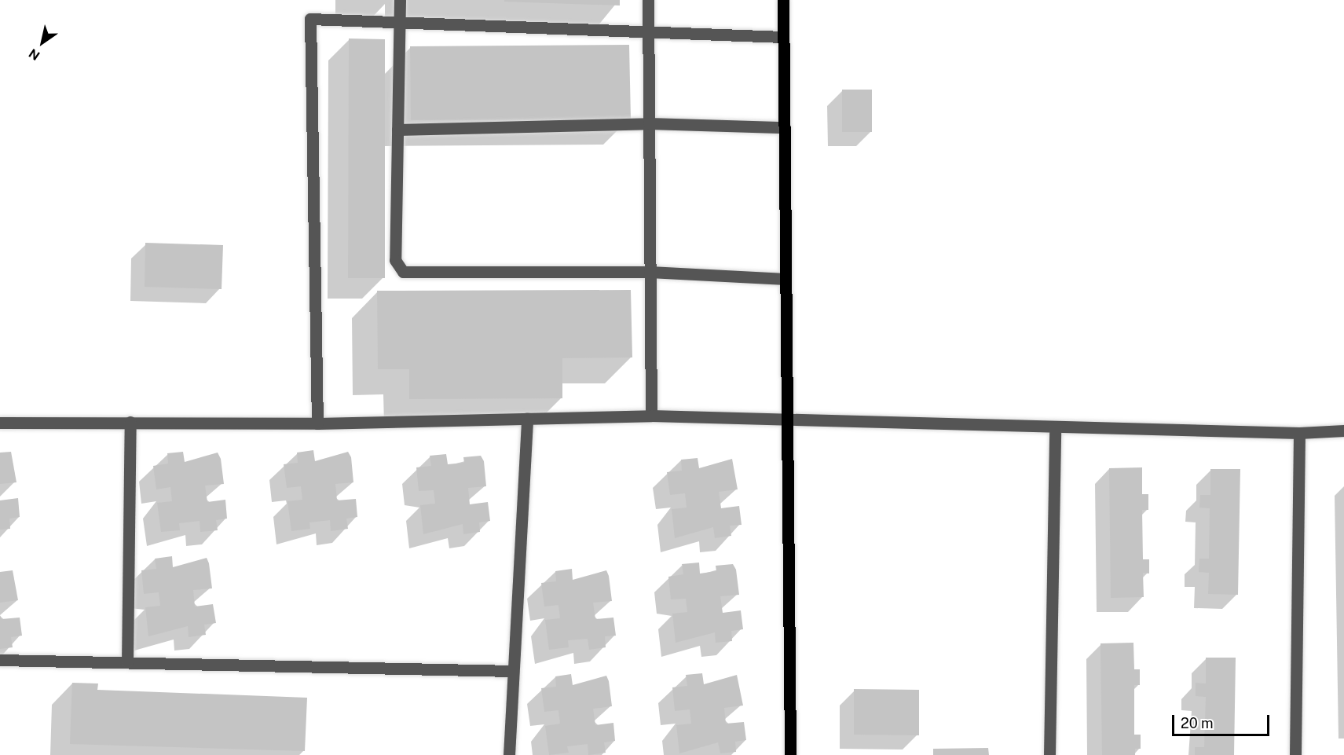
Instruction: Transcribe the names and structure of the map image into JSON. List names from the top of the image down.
{
  "scale_bar": "20 m",
  "north": "bottom left"
}
